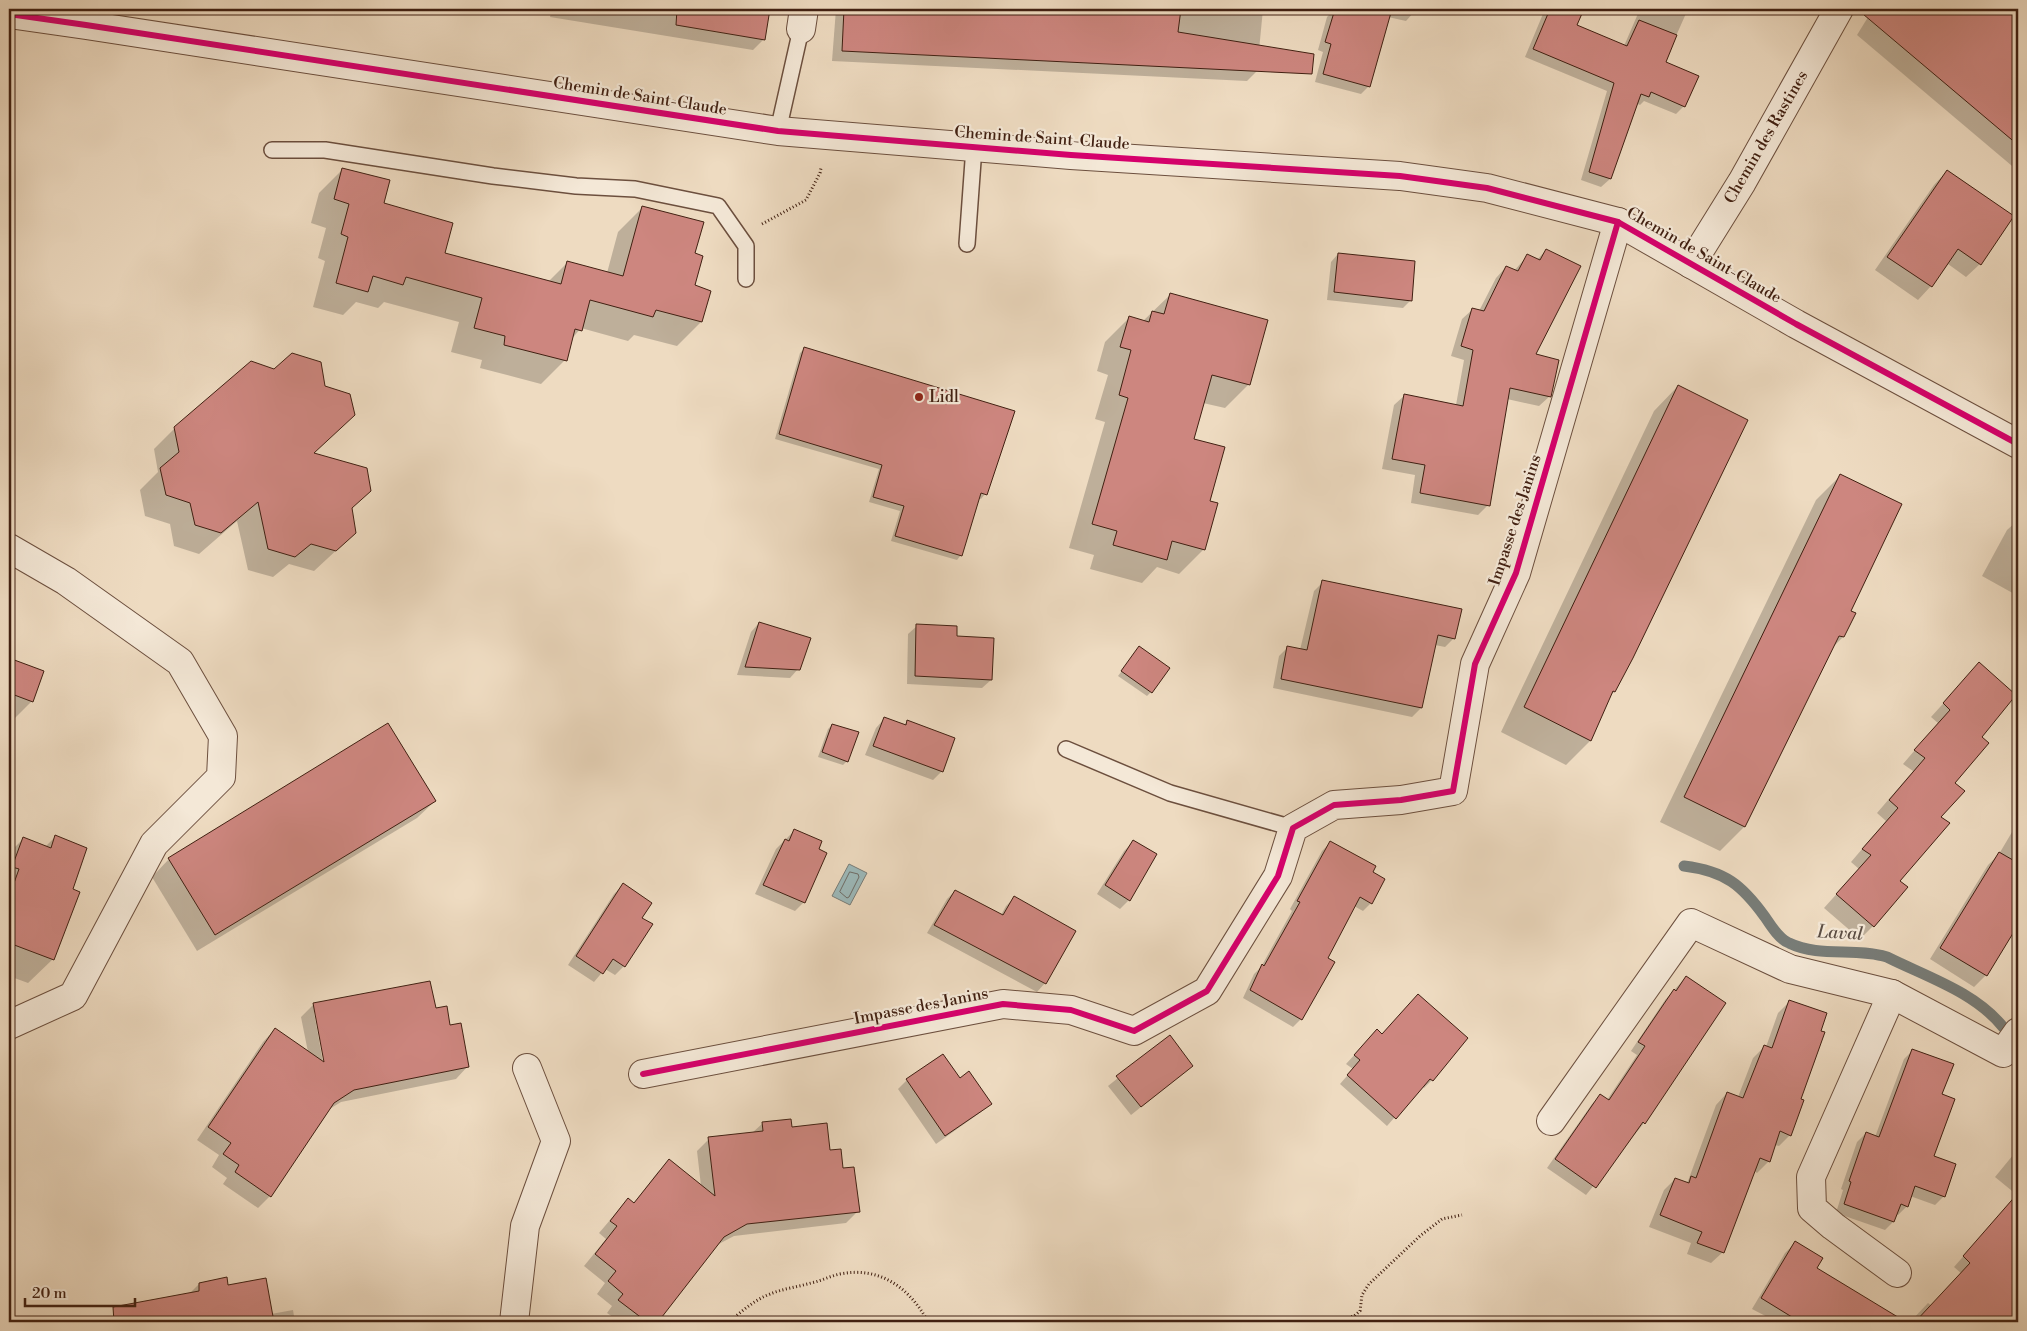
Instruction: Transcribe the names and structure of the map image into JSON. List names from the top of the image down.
{
  "streets": {
    "street": ["Chemin de Saint-Claude", "Chemin des Rastines", "Impasse des Janins"]
  },
  "crossings": [
    ["Chemin de Saint-Claude", "Chemin des Rastines"],
    ["Chemin de Saint-Claude", "Impasse des Janins"]
  ],
  "water": ["Laval"],
  "places": ["Lidl"],
  "scale_bar": "20 m"
}
